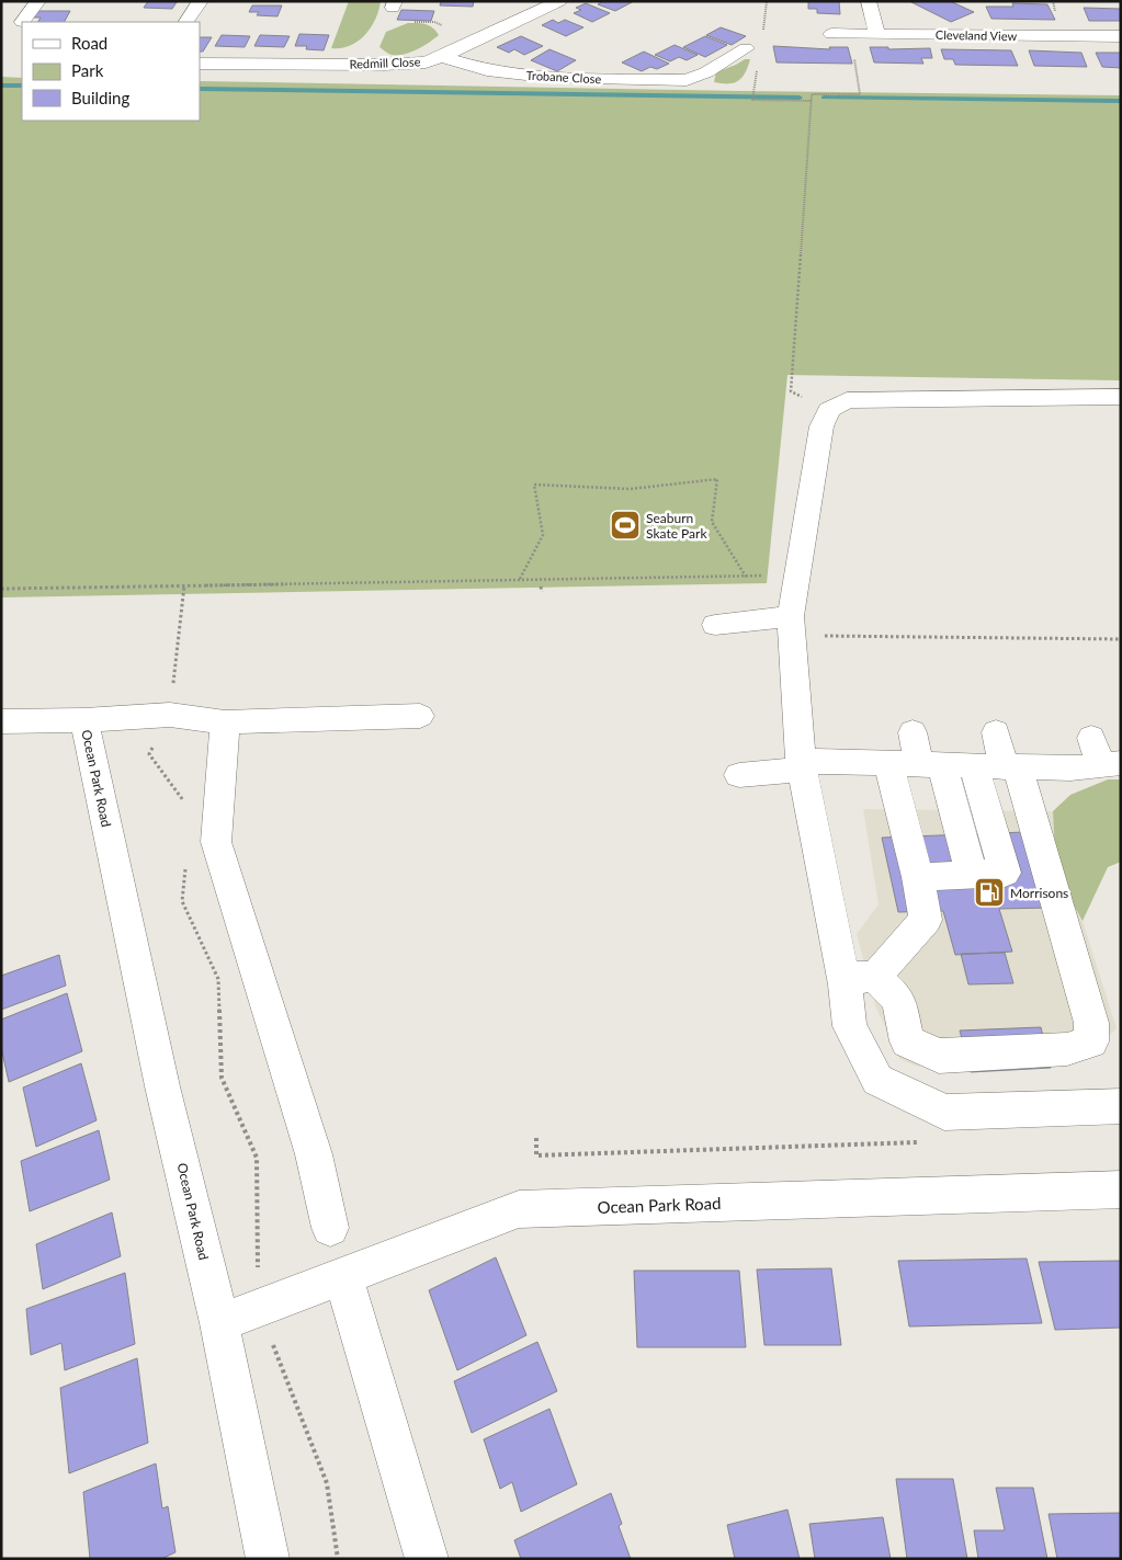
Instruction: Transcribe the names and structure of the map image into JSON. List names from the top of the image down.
{
  "streets": {
    "street": [
      "Cleveland View",
      "Redmill Close",
      "Trobane Close",
      "Ocean Park Road"
    ]
  },
  "crossings": [
    ["Redmill Close", "Trobane Close"]
  ],
  "places": {
    "sports": ["Seaburn Skate Park"],
    "fuel station": ["Morrisons"]
  },
  "legend": ["Road", "Park", "Building"]
}
